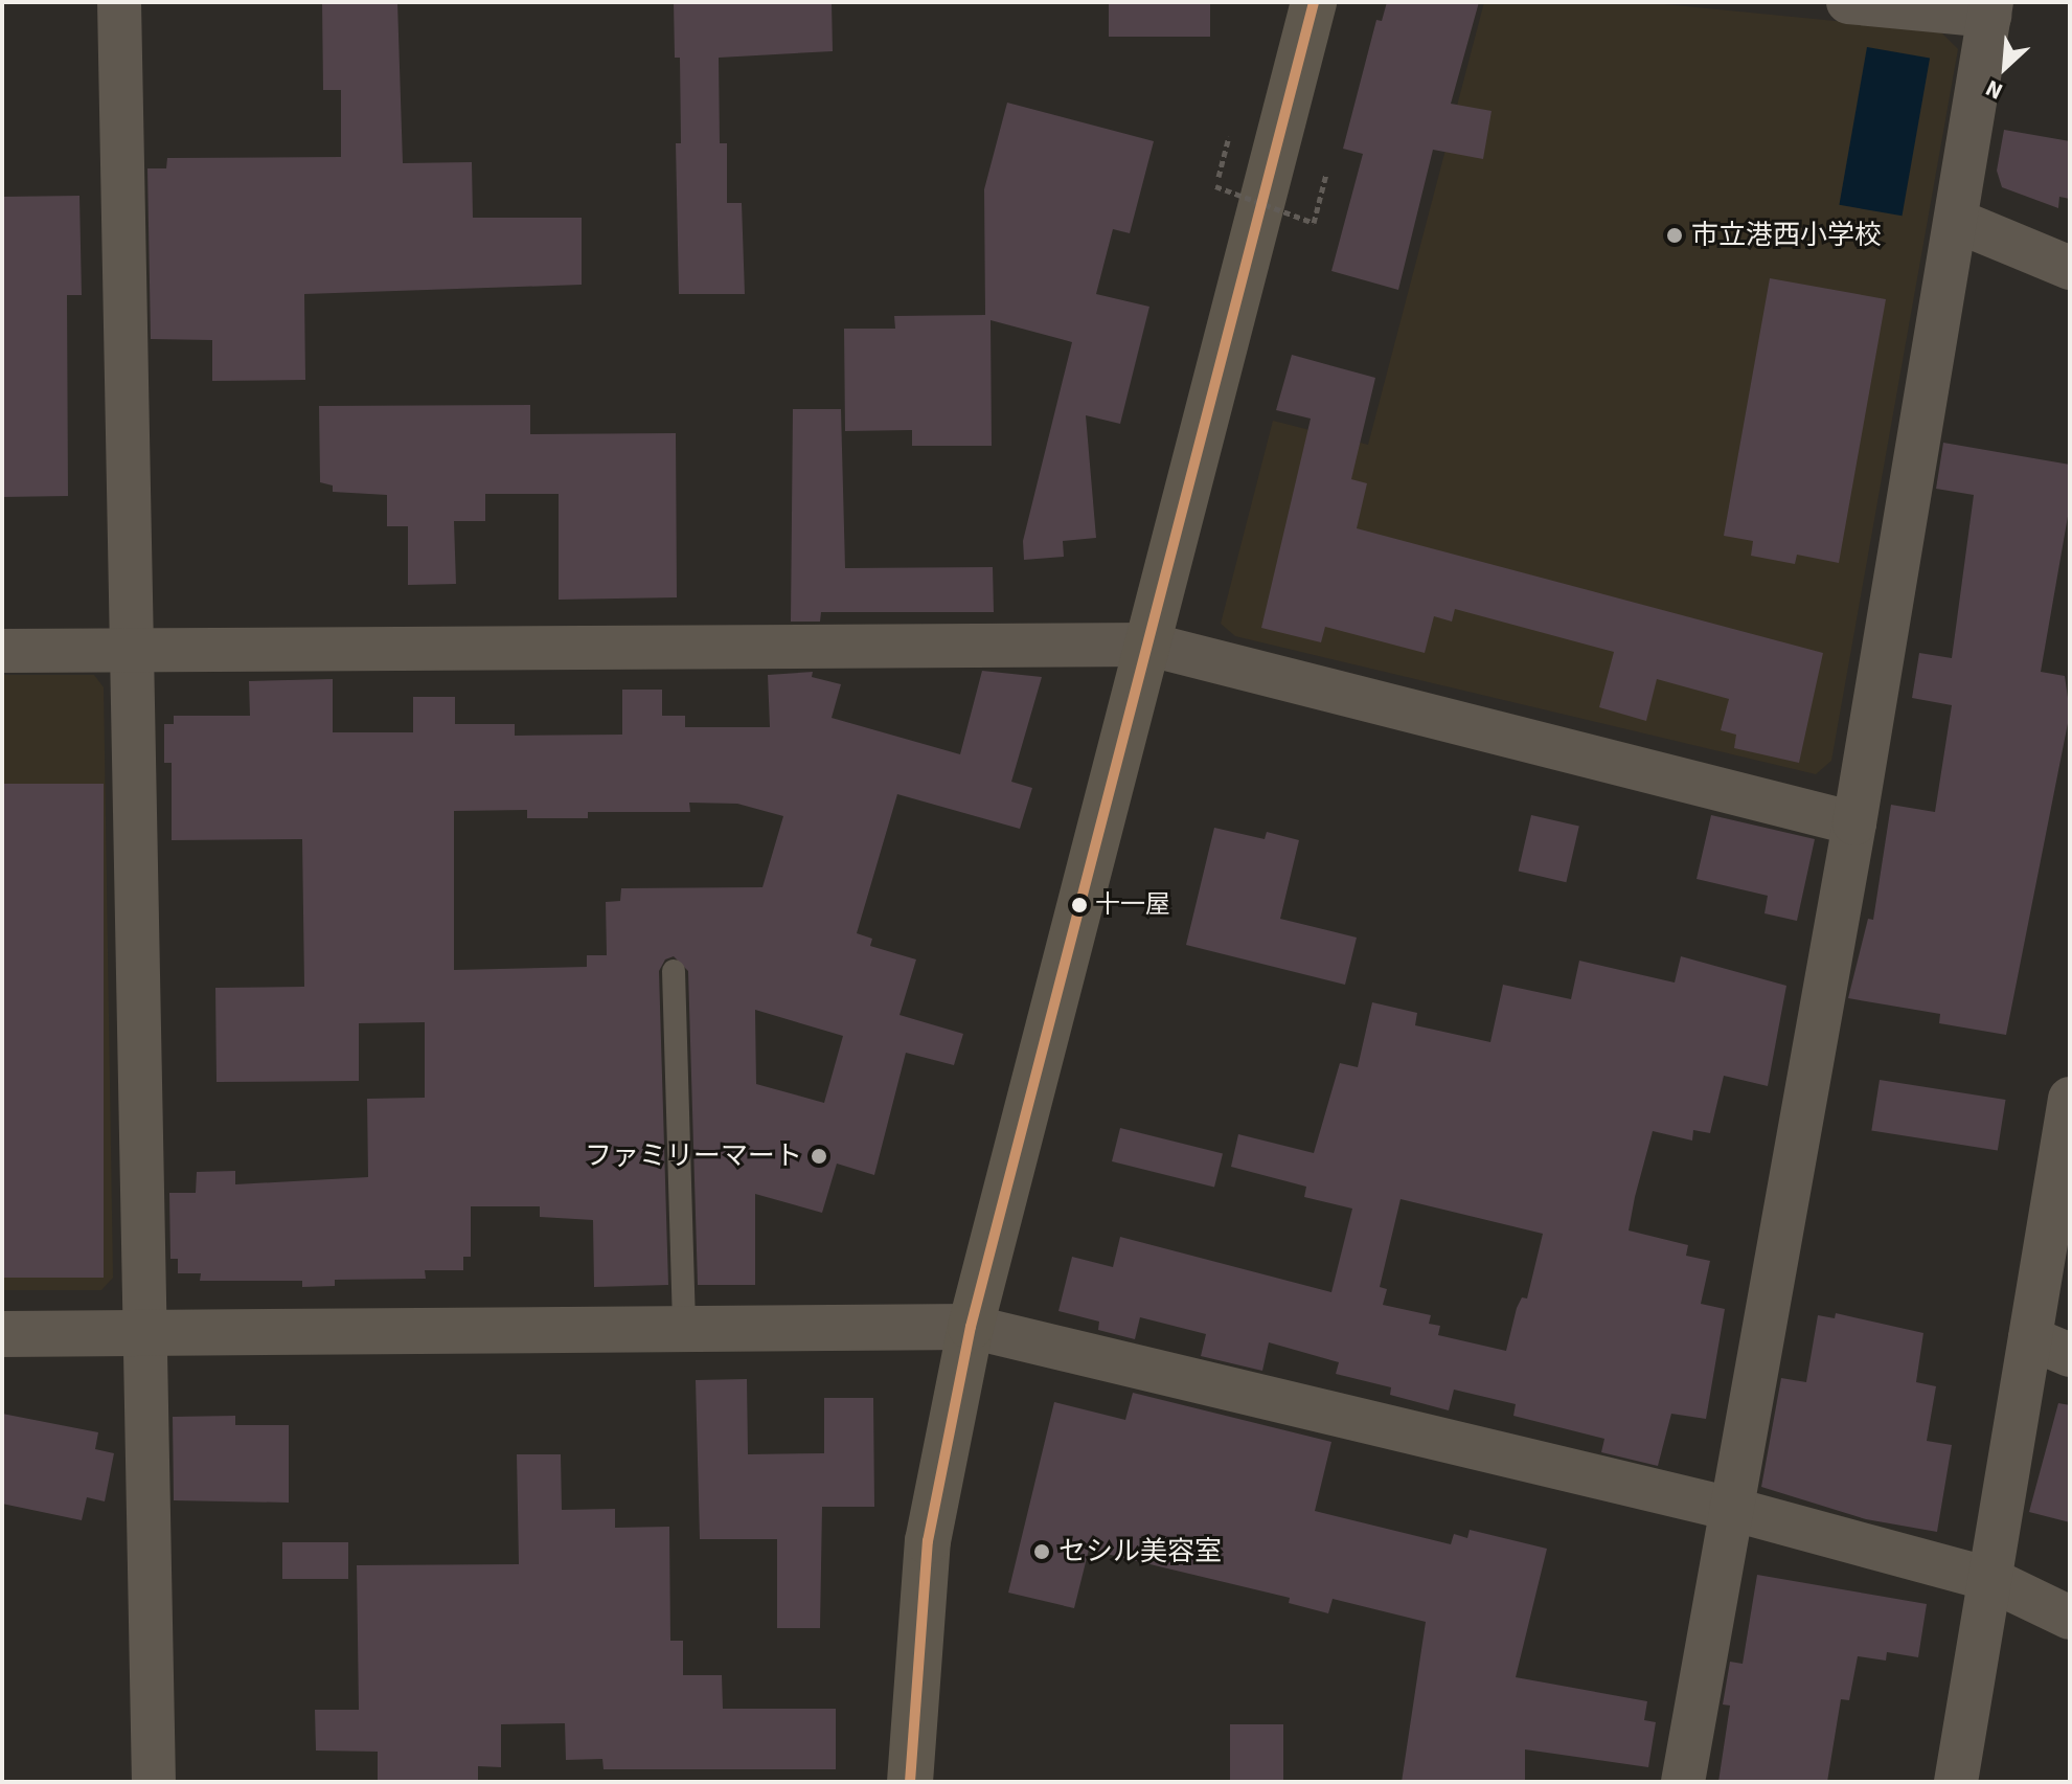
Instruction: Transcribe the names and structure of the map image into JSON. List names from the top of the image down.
{
  "places": [
    "市立港西小学校",
    "十一屋",
    "ファミリーマート",
    "セシル美容室"
  ],
  "north": "bottom left"
}
